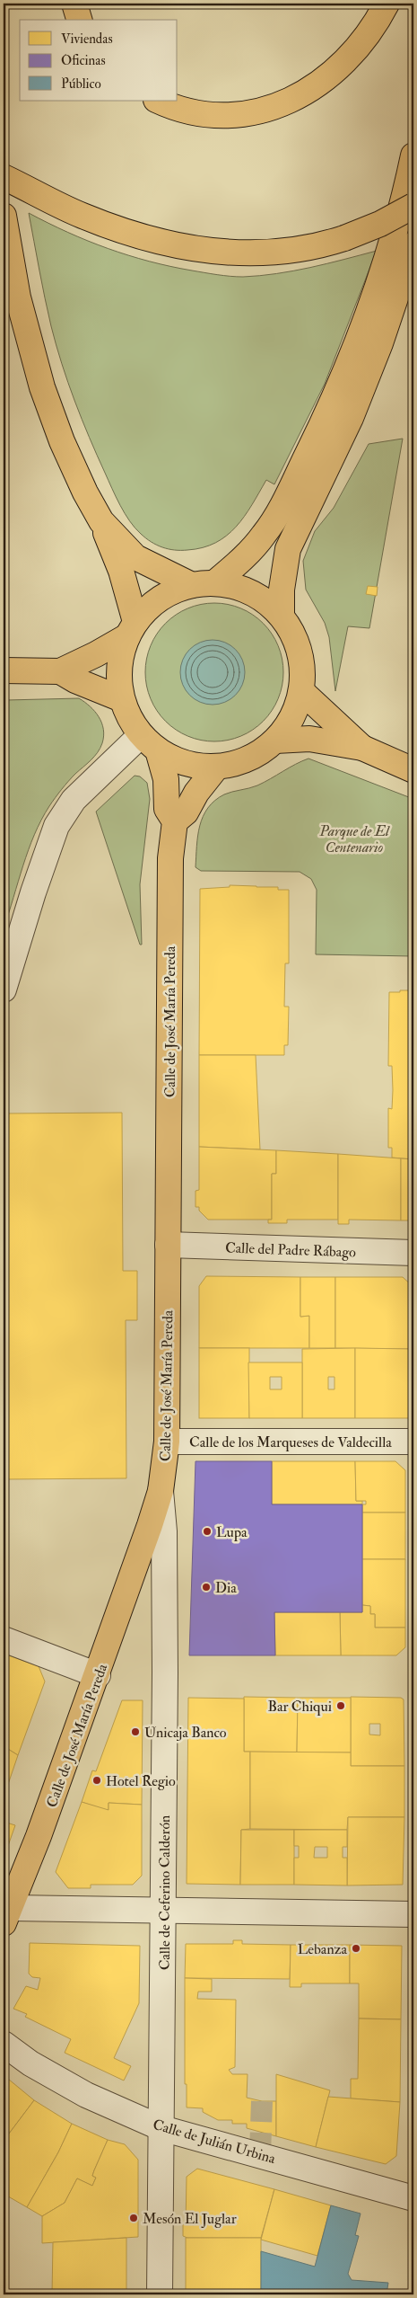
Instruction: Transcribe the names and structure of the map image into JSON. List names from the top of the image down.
{
  "streets": {
    "main road": ["Calle de José María Pereda"],
    "street": [
      "Calle del Padre Rábago",
      "Calle de los Marqueses de Valdecilla",
      "Calle de Ceferino Calderón",
      "Calle de Julián Urbina"
    ]
  },
  "crossings": [
    ["Calle de José María Pereda", "Calle del Padre Rábago"],
    ["Calle de José María Pereda", "Calle de los Marqueses de Valdecilla"],
    ["Calle de José María Pereda", "Calle de Ceferino Calderón"],
    ["Calle de Ceferino Calderón", "Calle de Julián Urbina"]
  ],
  "parks": ["Parque de El Centenario"],
  "places": [
    "Lupa",
    "Dia",
    "Bar Chiqui",
    "Unicaja Banco",
    "Hotel Regio",
    "Lebanza",
    "Mesón El Juglar"
  ],
  "legend": ["Viviendas", "Oficinas", "Público"]
}
